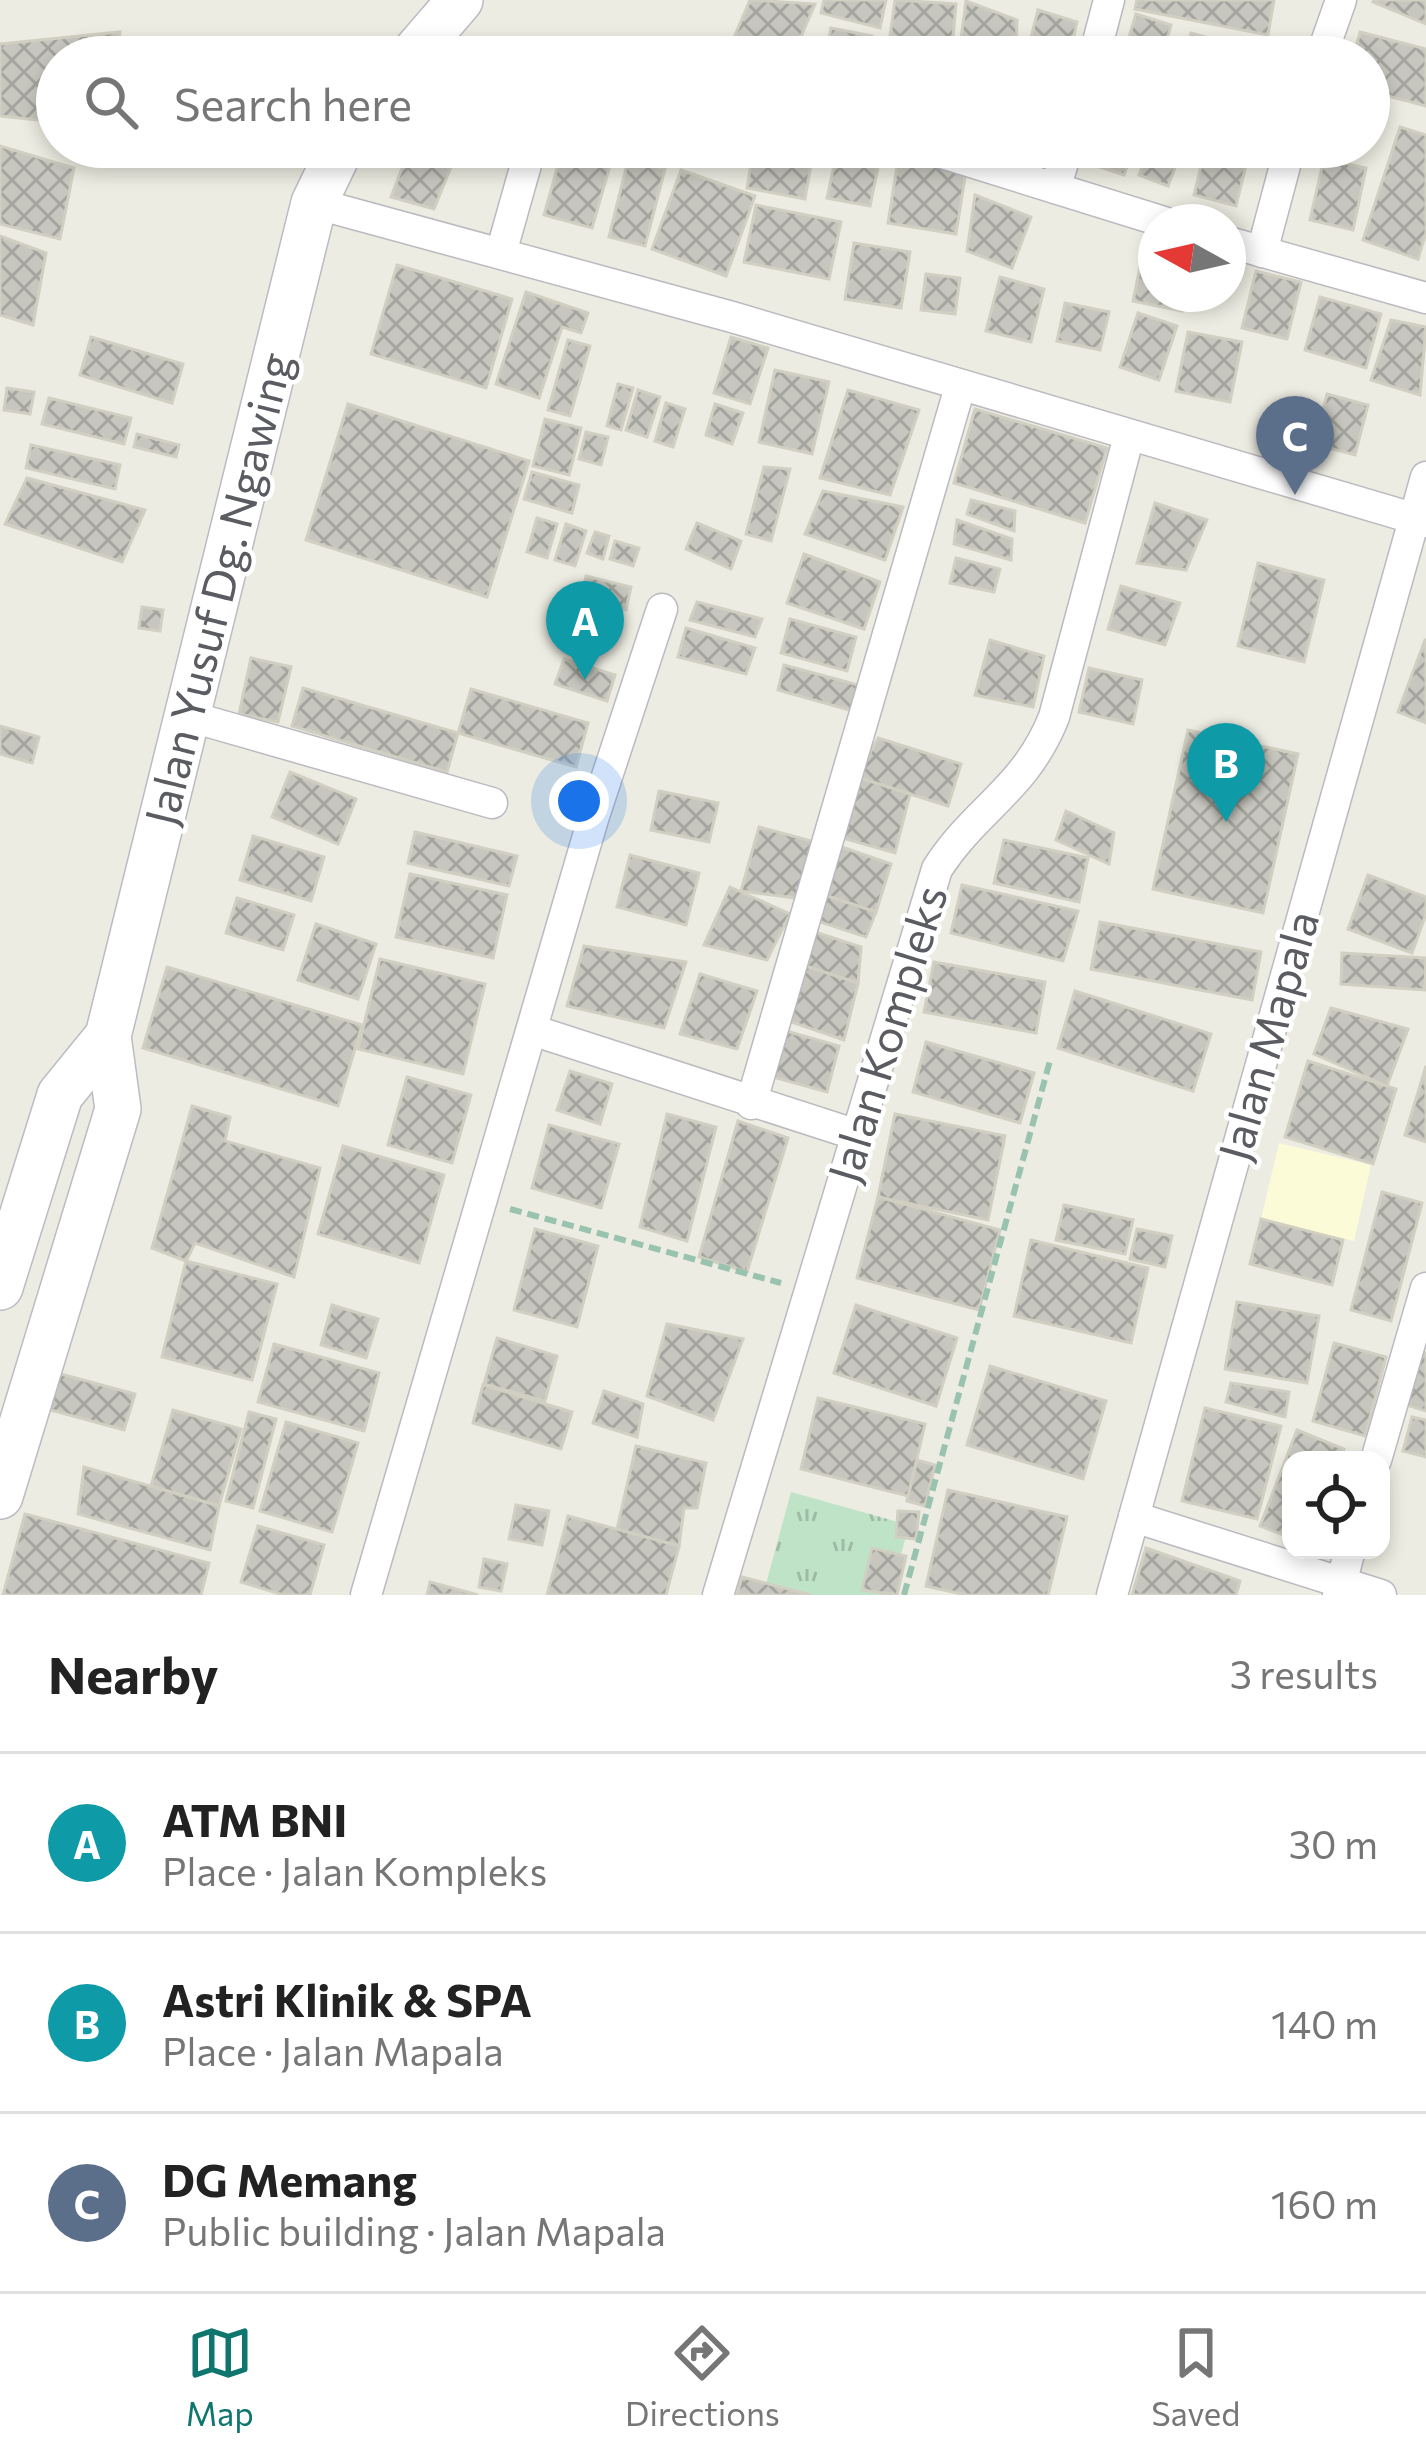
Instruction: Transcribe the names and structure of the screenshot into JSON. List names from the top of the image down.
{
  "streets": {
    "street": ["Jalan Yusuf Dg. Ngawing", "Jalan Kompleks", "Jalan Mapala"]
  },
  "north": "left",
  "page": {
    "search": "Search here",
    "pins": ["C", "A", "B"],
    "heading": ["Nearby", "3 results"],
    "list": [
      {
        "mark": "A",
        "name": "ATM BNI",
        "note": "Place · Jalan Kompleks",
        "value": "30 m"
      },
      {
        "mark": "B",
        "name": "Astri Klinik & SPA",
        "note": "Place · Jalan Mapala",
        "value": "140 m"
      },
      {
        "mark": "C",
        "name": "DG Memang",
        "note": "Public building · Jalan Mapala",
        "value": "160 m"
      }
    ],
    "nav": ["Map", "Directions", "Saved"]
  }
}
